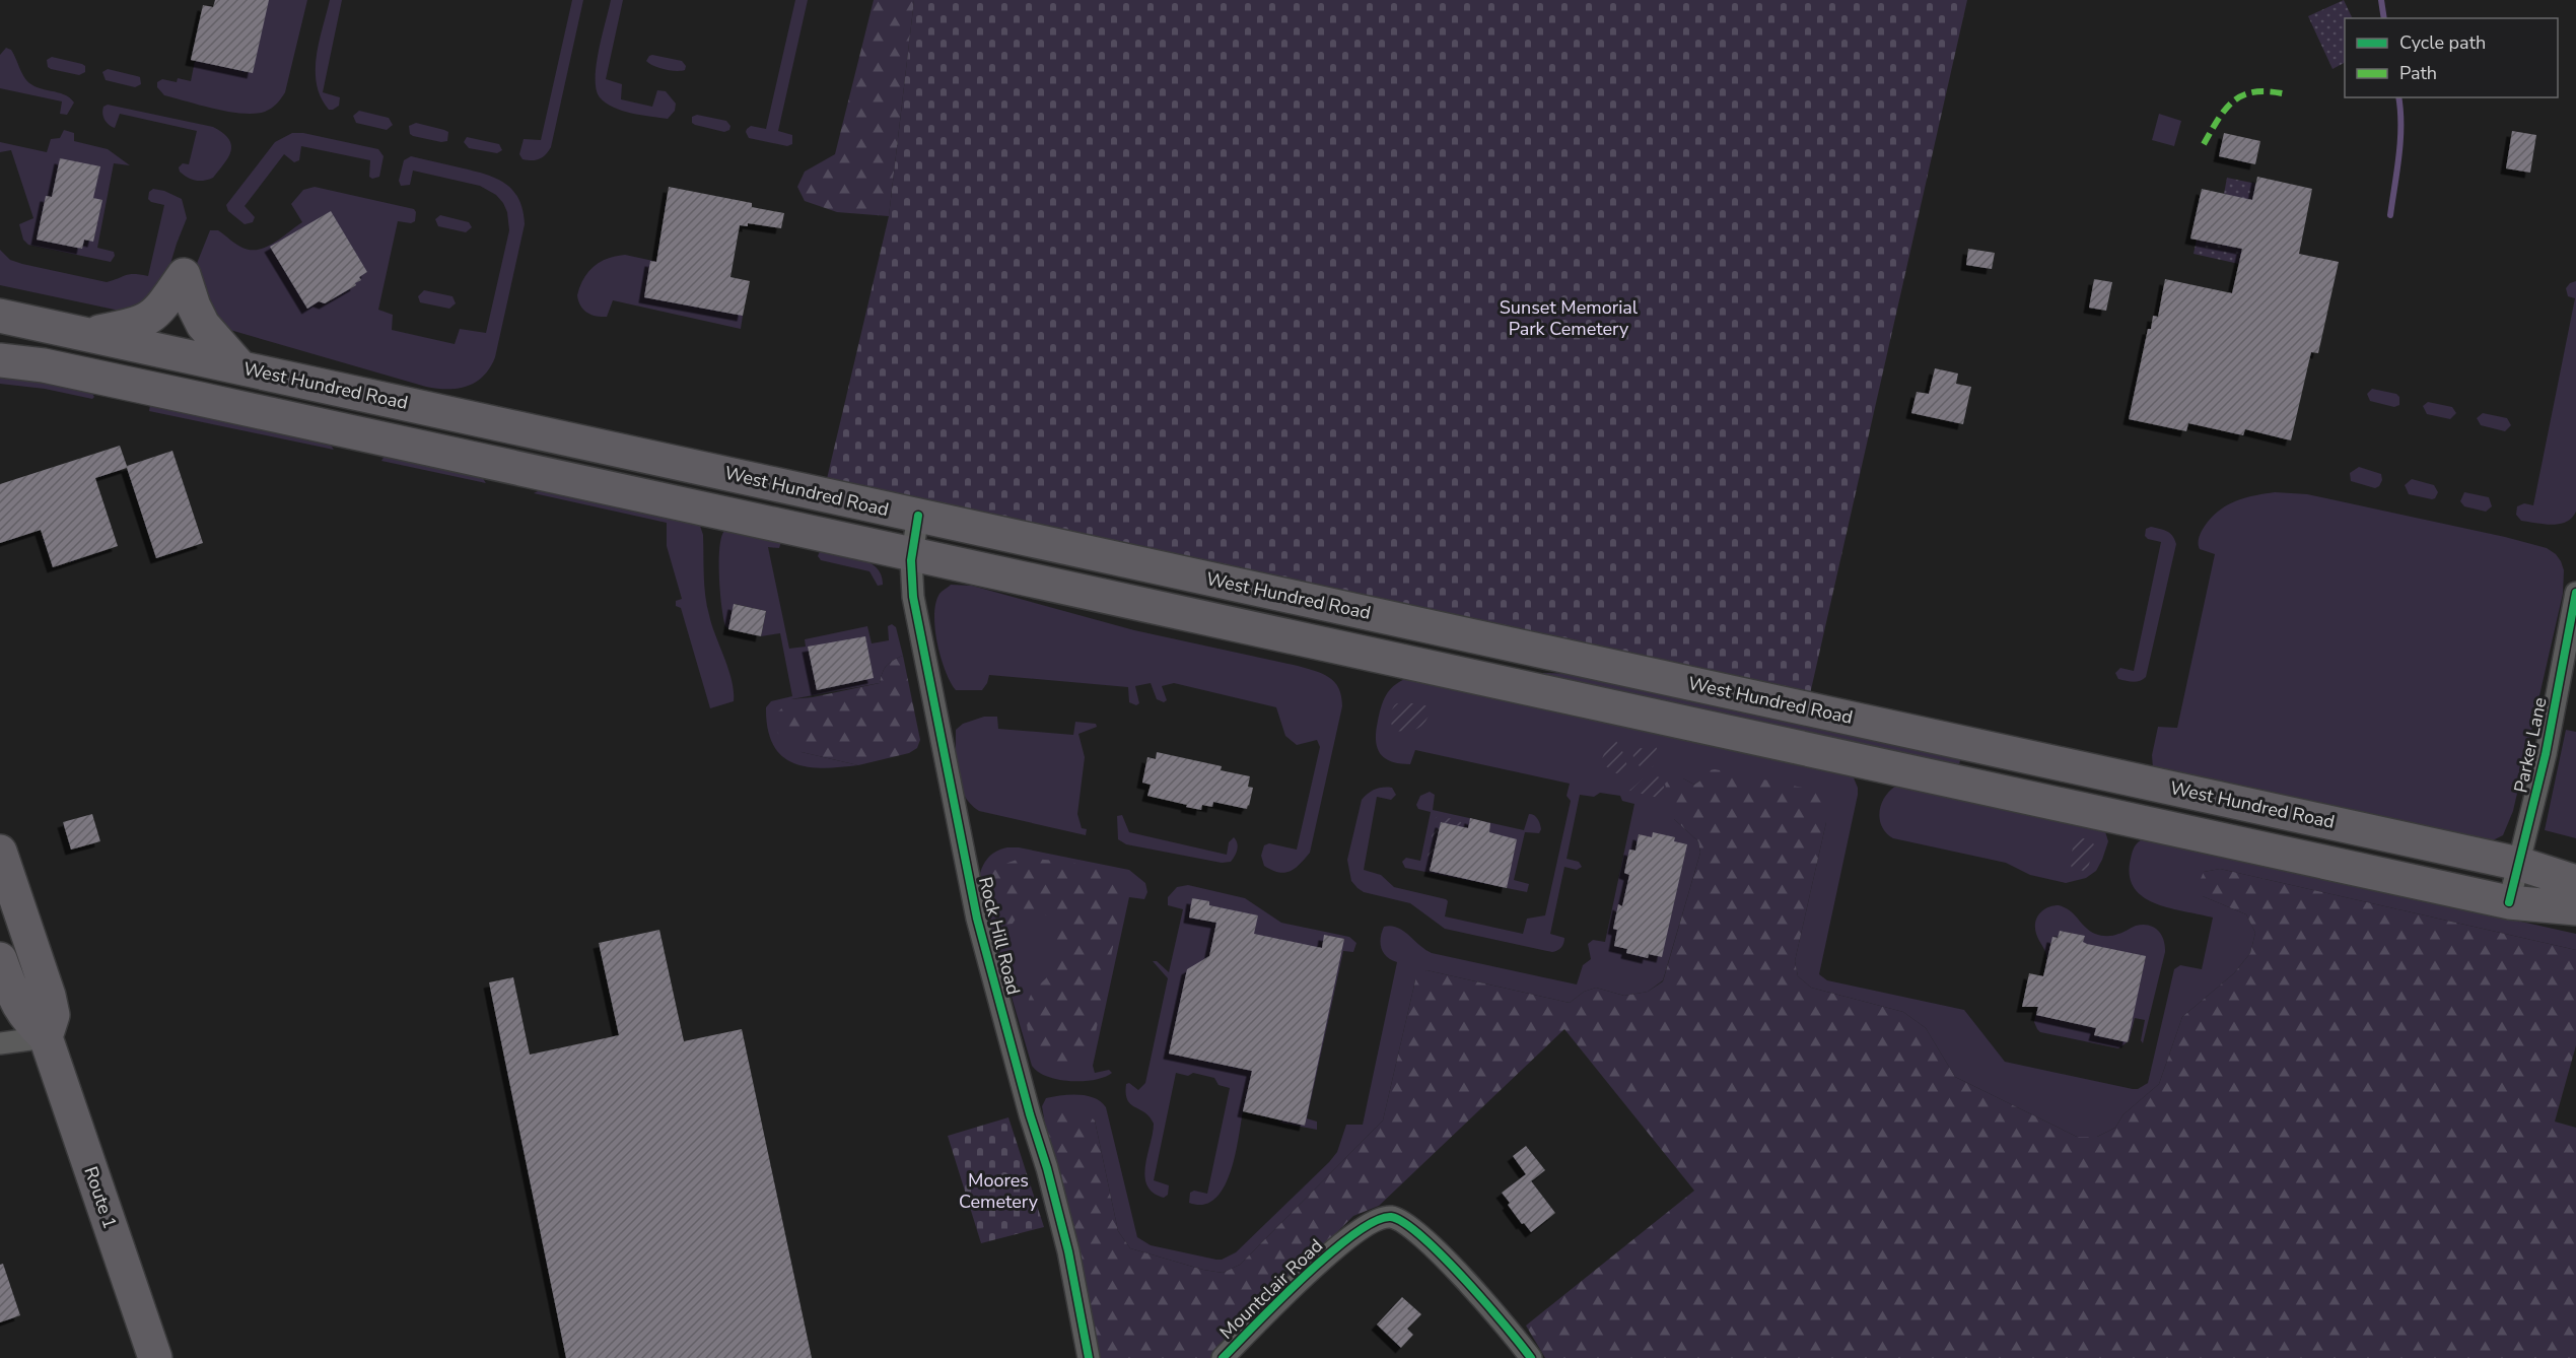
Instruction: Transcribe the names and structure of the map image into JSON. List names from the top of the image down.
{
  "streets": {
    "main road": ["West Hundred Road", "Route 1"],
    "street": ["Parker Lane", "Rock Hill Road", "Mountclair Road"]
  },
  "crossings": [
    ["West Hundred Road", "Parker Lane"],
    ["West Hundred Road", "Rock Hill Road"]
  ],
  "parks": ["Sunset Memorial Park Cemetery", "Moores Cemetery"],
  "legend": ["Cycle path", "Path"]
}
